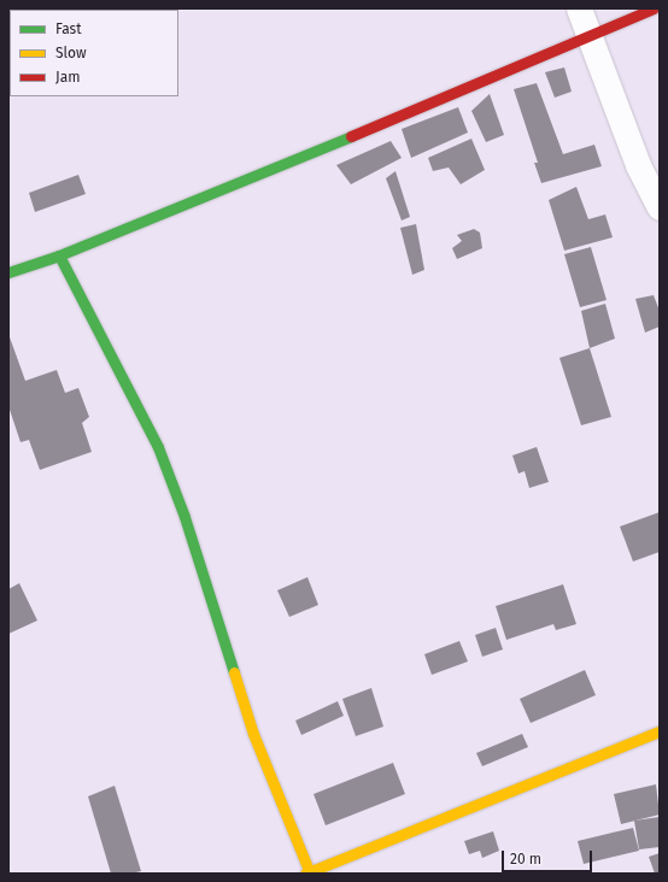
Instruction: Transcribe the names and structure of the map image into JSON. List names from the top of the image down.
{
  "legend": ["Fast", "Slow", "Jam"],
  "scale_bar": "20 m"
}
